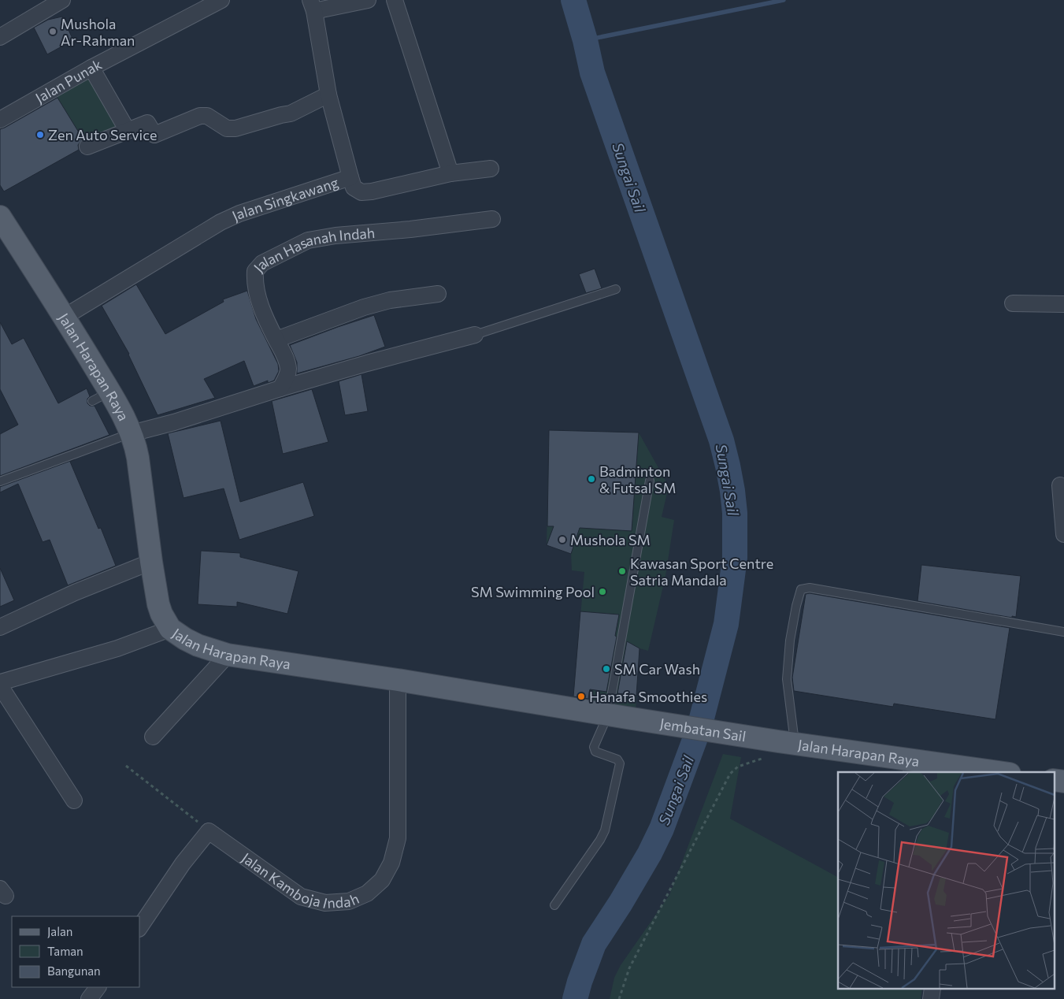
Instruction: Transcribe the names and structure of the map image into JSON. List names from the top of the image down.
{
  "streets": {
    "main road": ["Jalan Harapan Raya", "Jembatan Sail"],
    "street": [
      "Jalan Punak",
      "Jalan Singkawang",
      "Jalan Hasanah Indah",
      "Jalan Kamboja Indah"
    ]
  },
  "crossings": [
    ["Jalan Singkawang", "Jalan Harapan Raya"],
    ["Jalan Harapan Raya", "Jembatan Sail"],
    ["Jalan Harapan Raya", "Jalan Kamboja Indah"]
  ],
  "water": ["Sungai Sail"],
  "places": [
    "Mushola Ar-Rahman",
    "Zen Auto Service",
    "Badminton & Futsal SM",
    "Mushola SM",
    "Kawasan Sport Centre Satria Mandala",
    "SM Swimming Pool",
    "SM Car Wash",
    "Hanafa Smoothies"
  ],
  "legend": ["Jalan", "Taman", "Bangunan"]
}
